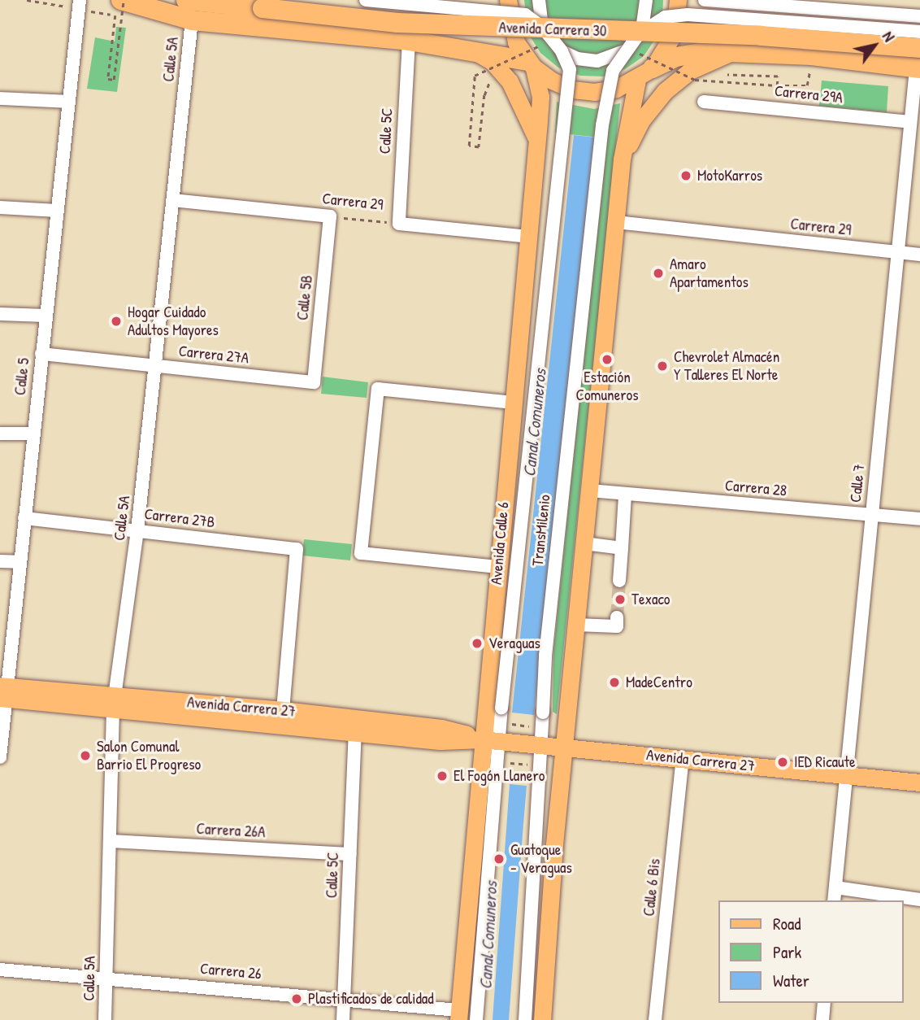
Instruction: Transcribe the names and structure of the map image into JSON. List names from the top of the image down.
{
  "streets": {
    "highway": ["Avenida Carrera 30"],
    "main road": ["Avenida Calle 6", "Avenida Carrera 27"],
    "street": [
      "Calle 5A",
      "Carrera 29A",
      "Calle 5C",
      "Carrera 29",
      "Calle 5B",
      "Carrera 27A",
      "Calle 5",
      "Calle 7",
      "Carrera 28",
      "Carrera 27B",
      "TransMilenio",
      "Carrera 26A",
      "Calle 6 Bis",
      "Carrera 26"
    ]
  },
  "crossings": [
    ["Avenida Carrera 30", "Calle 7"],
    ["Calle 5A", "Carrera 29"],
    ["Calle 5A", "Carrera 27A"],
    ["Calle 5A", "Carrera 27B"],
    ["Calle 5A", "Avenida Carrera 27"],
    ["Calle 5A", "Carrera 26A"],
    ["Calle 5A", "Carrera 26"],
    ["Carrera 29A", "Calle 7"],
    ["Calle 5C", "Carrera 29"],
    ["Calle 5C", "Avenida Carrera 27"],
    ["Calle 5C", "Carrera 26A"],
    ["Calle 5C", "Carrera 26"],
    ["Carrera 29", "Calle 5B"],
    ["Carrera 29", "Calle 7"],
    ["Carrera 29", "Avenida Calle 6"],
    ["Calle 5B", "Carrera 27A"],
    ["Carrera 27A", "Calle 5"],
    ["Calle 5", "Carrera 27B"],
    ["Calle 5", "Avenida Carrera 27"],
    ["Calle 7", "Carrera 28"],
    ["Calle 7", "Avenida Carrera 27"],
    ["Carrera 27B", "Avenida Carrera 27"],
    ["TransMilenio", "Avenida Calle 6"],
    ["TransMilenio", "Avenida Carrera 27"],
    ["Avenida Calle 6", "Avenida Carrera 27"],
    ["Avenida Calle 6", "Carrera 26"],
    ["Avenida Carrera 27", "Calle 6 Bis"]
  ],
  "water": ["Canal Comuneros"],
  "places": [
    "MotoKarros",
    "Amaro Apartamentos",
    "Hogar Cuidado Adultos Mayores",
    "Estación Comuneros",
    "Chevrolet Almacén Y Talleres El Norte",
    "Texaco",
    "Veraguas",
    "MadeCentro",
    "Salon Comunal Barrio El Progreso",
    "IED Ricaute",
    "El Fogón Llanero",
    "Guatoque - Veraguas",
    "Plastificados de calidad"
  ],
  "legend": ["Road", "Park", "Water"],
  "north": "top right"
}
